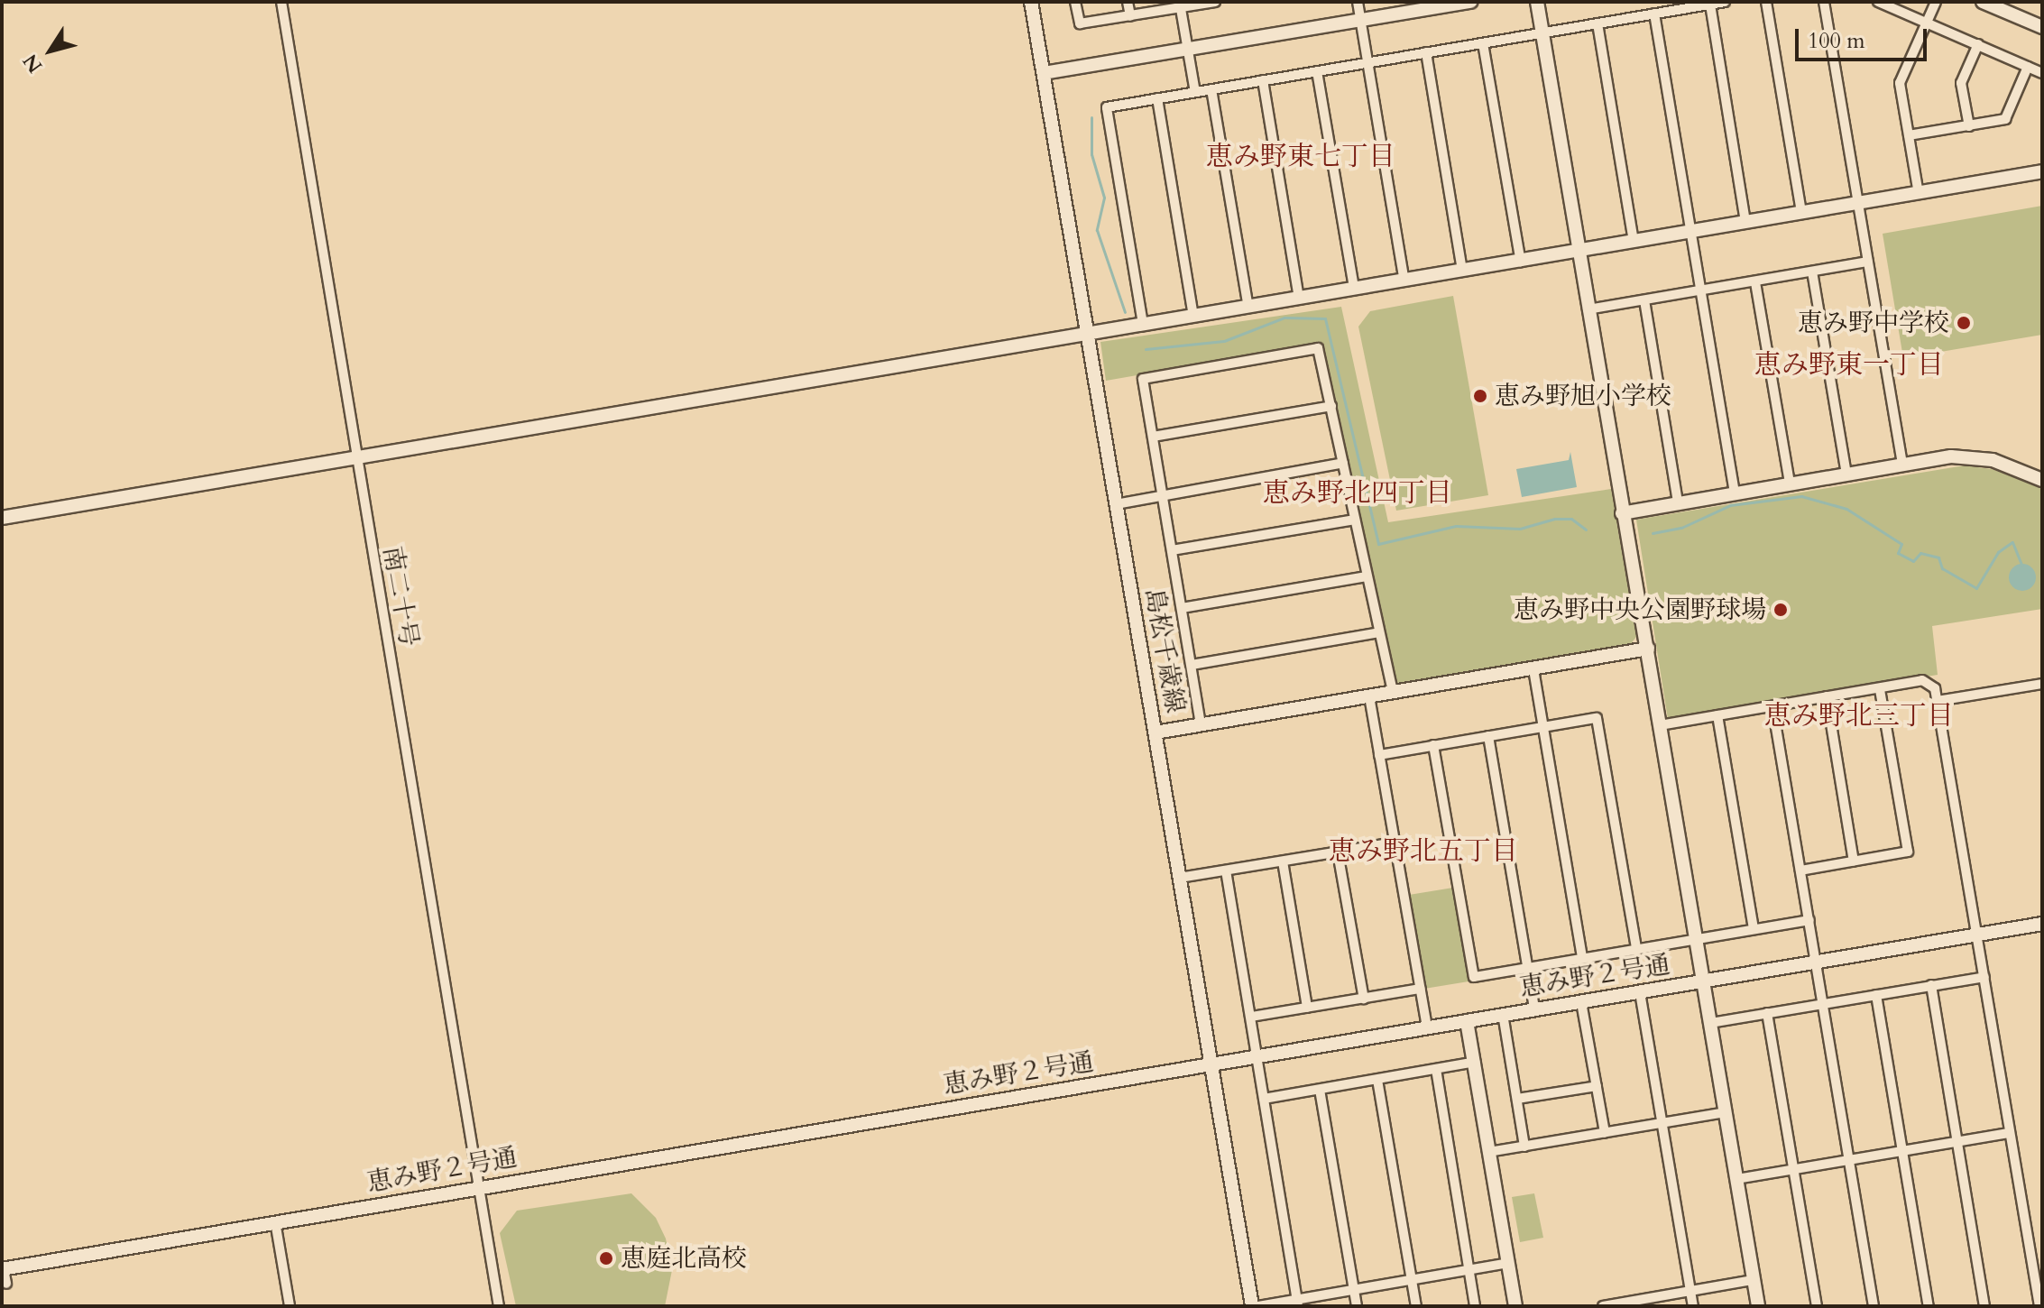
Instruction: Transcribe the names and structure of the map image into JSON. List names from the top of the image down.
{
  "streets": {
    "street": ["南二十号", "島松千歳線", "恵み野２号通"]
  },
  "crossings": [
    ["南二十号", "恵み野２号通"],
    ["島松千歳線", "恵み野２号通"]
  ],
  "districts": [
    "恵み野東七丁目",
    "恵み野東一丁目",
    "恵み野北四丁目",
    "恵み野北三丁目",
    "恵み野北五丁目"
  ],
  "places": [
    "恵み野中学校",
    "恵み野旭小学校",
    "恵み野中央公園野球場",
    "恵庭北高校"
  ],
  "scale_bar": "100 m",
  "north": "bottom left"
}
